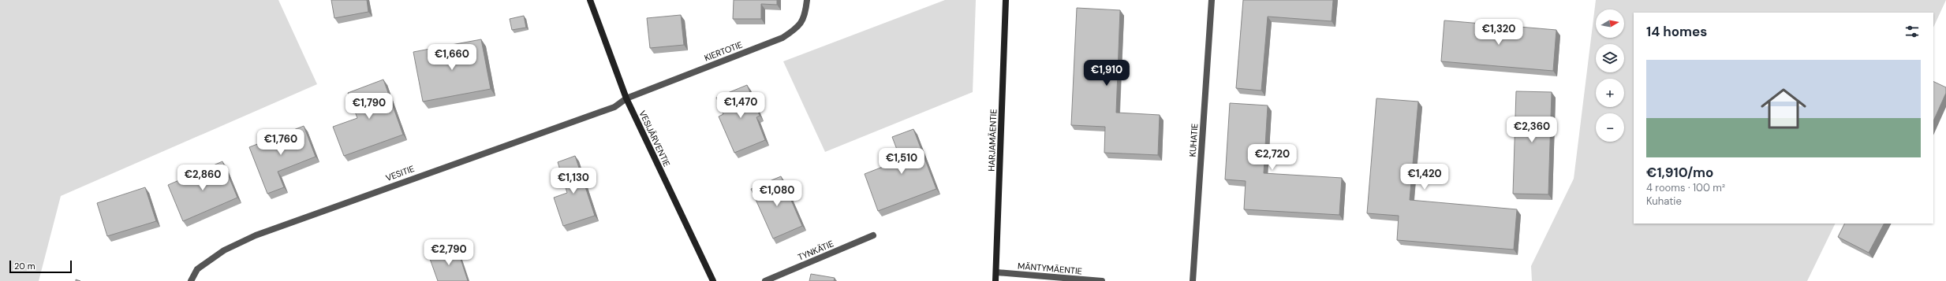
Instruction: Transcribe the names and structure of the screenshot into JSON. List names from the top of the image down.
{
  "streets": {
    "street": [
      "KIERTOTIE",
      "VESIJÄRVENTIE",
      "HARJAMÄENTIE",
      "KUHATIE",
      "VESITIE",
      "TYNKÄTIE",
      "MÄNTYMÄENTIE"
    ]
  },
  "crossings": [
    ["KIERTOTIE", "VESIJÄRVENTIE"],
    ["KIERTOTIE", "VESITIE"],
    ["VESIJÄRVENTIE", "VESITIE"],
    ["HARJAMÄENTIE", "MÄNTYMÄENTIE"]
  ],
  "scale_bar": "20 m",
  "north": "right",
  "page": {
    "map_buttons": ["+", "−"],
    "heading": "14 homes",
    "price": [
      "€1,320",
      "€1,660",
      "€1,910",
      "€1,470",
      "€1,790",
      "€2,360",
      "€1,760",
      "€2,720",
      "€1,510",
      "€1,420",
      "€2,860",
      "€1,130",
      "€1,080",
      "€2,790"
    ],
    "list": [
      {
        "name": "€1,910/mo",
        "note": "4 rooms · 100 m² · Kuhatie"
      }
    ],
    "scale": "20 m"
  }
}
